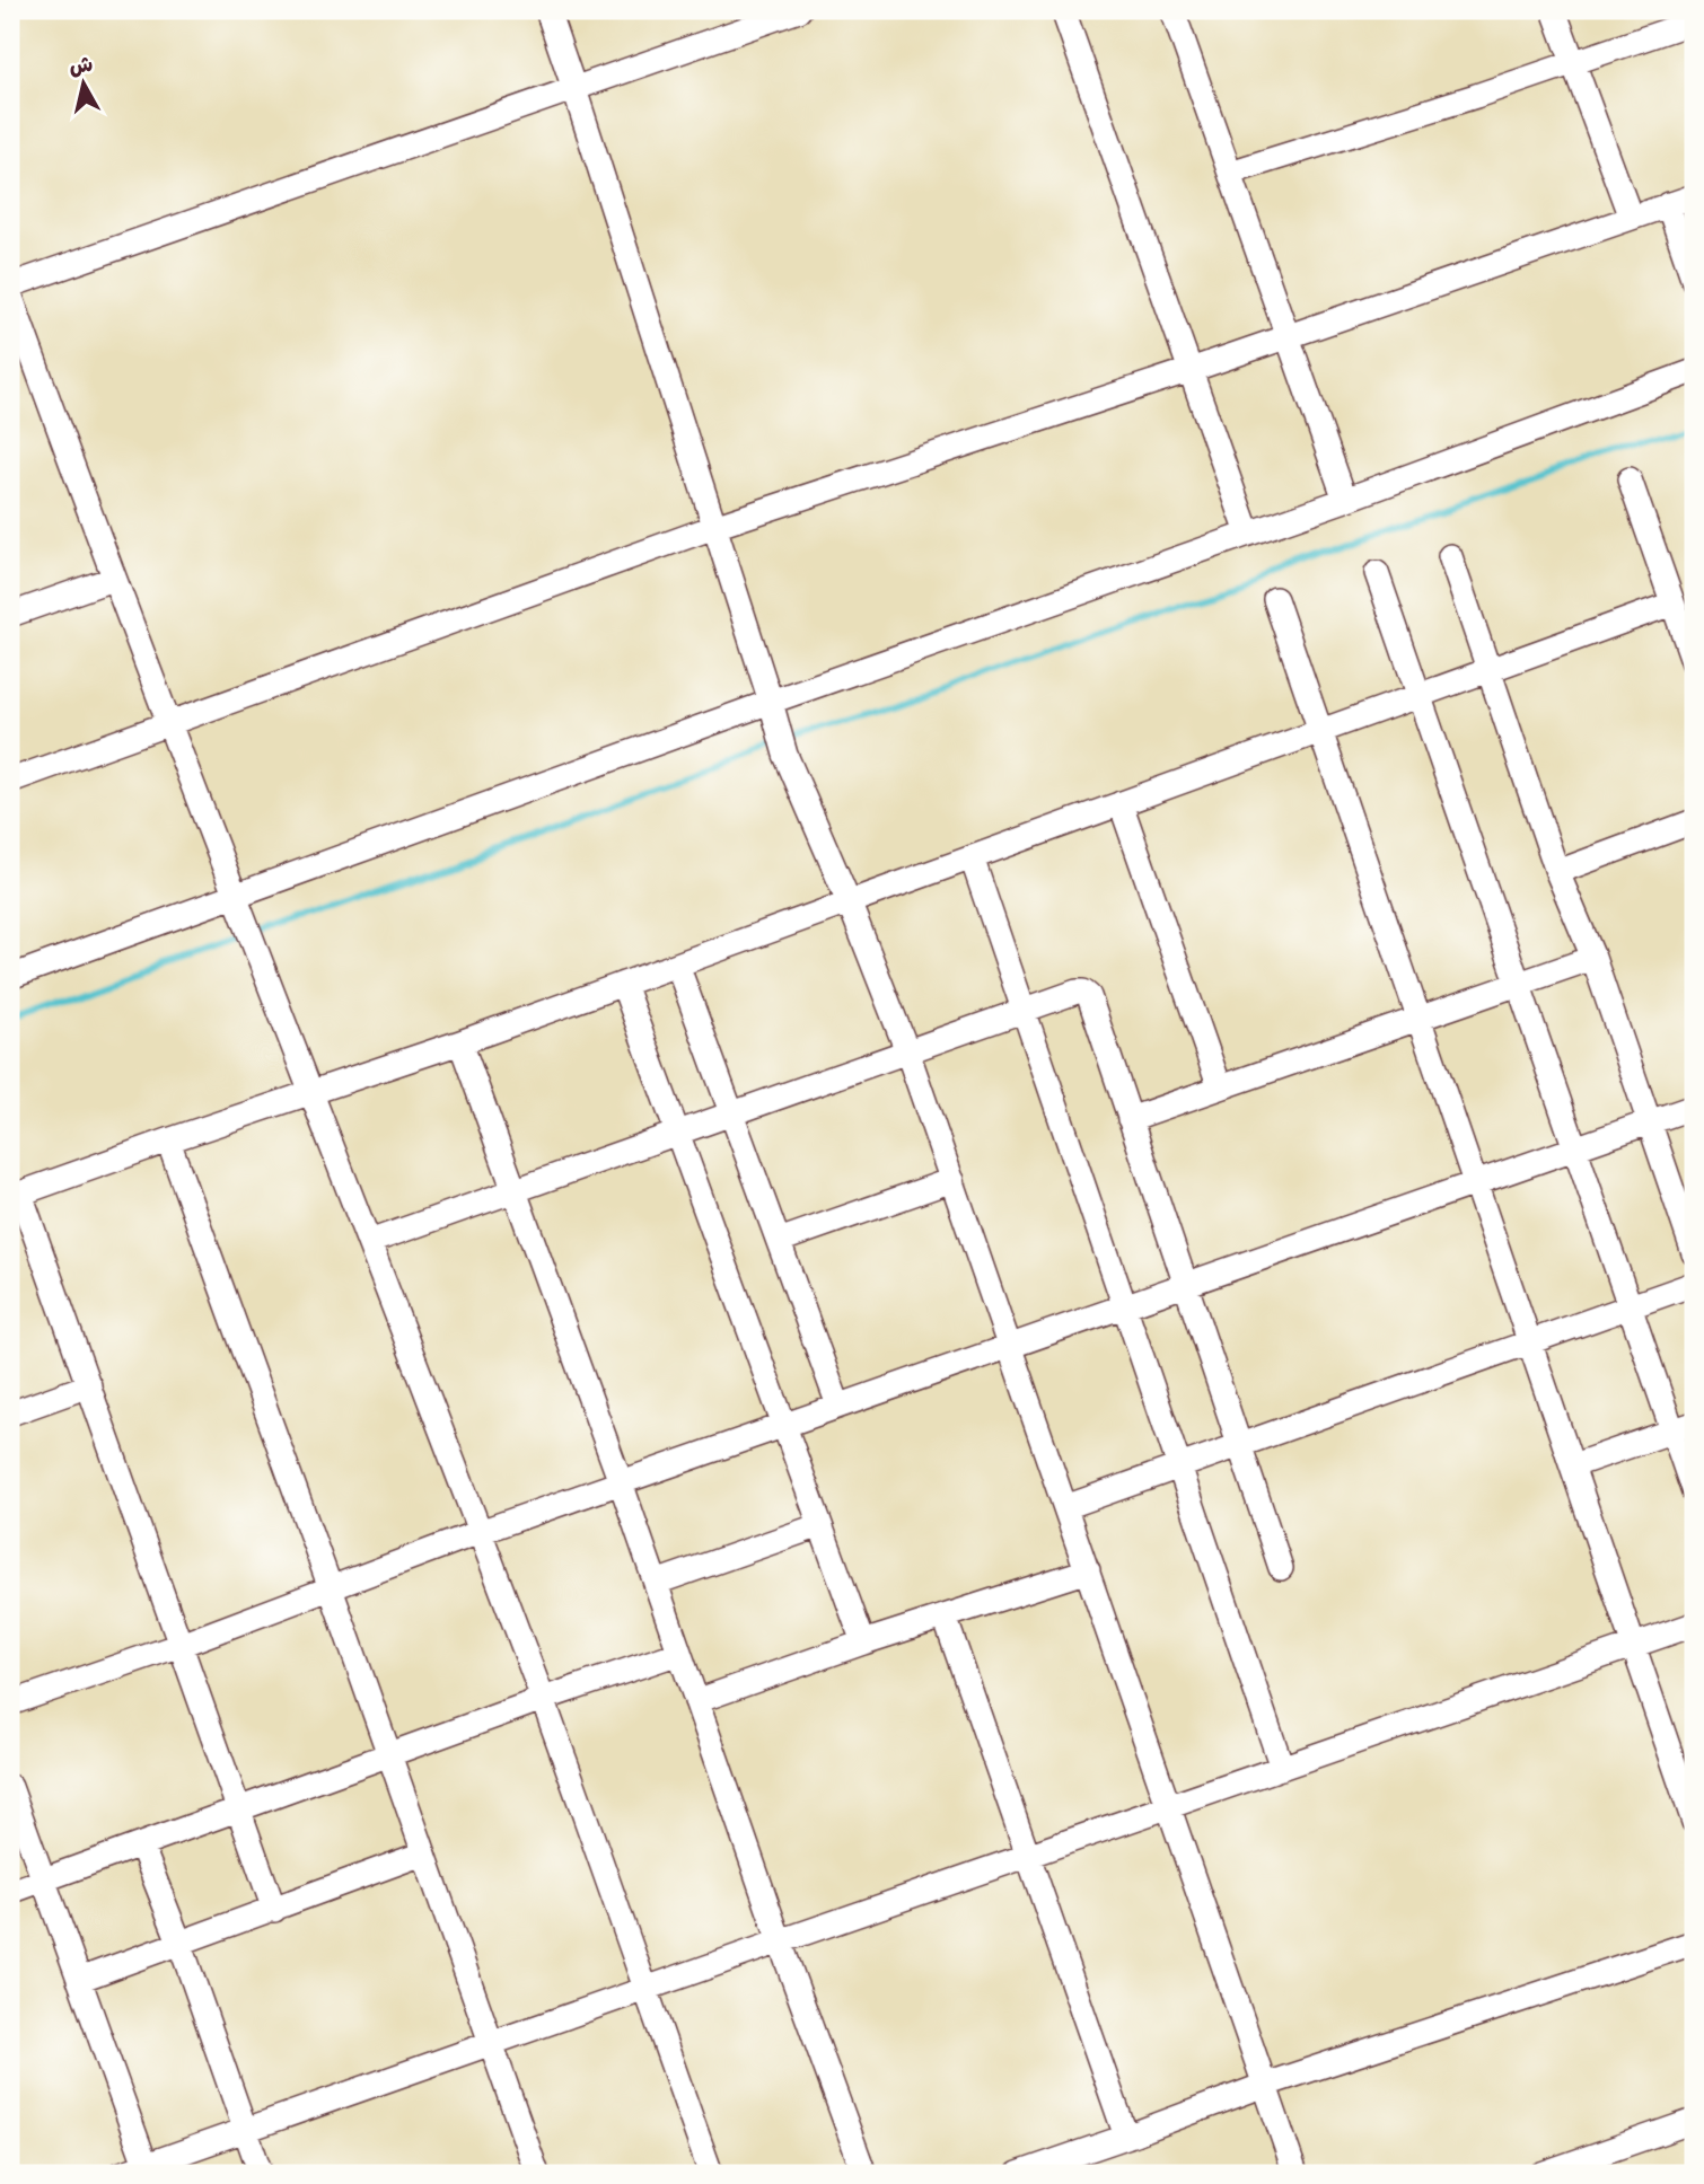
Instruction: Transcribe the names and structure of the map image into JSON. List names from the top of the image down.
{
  "north": "top"
}
